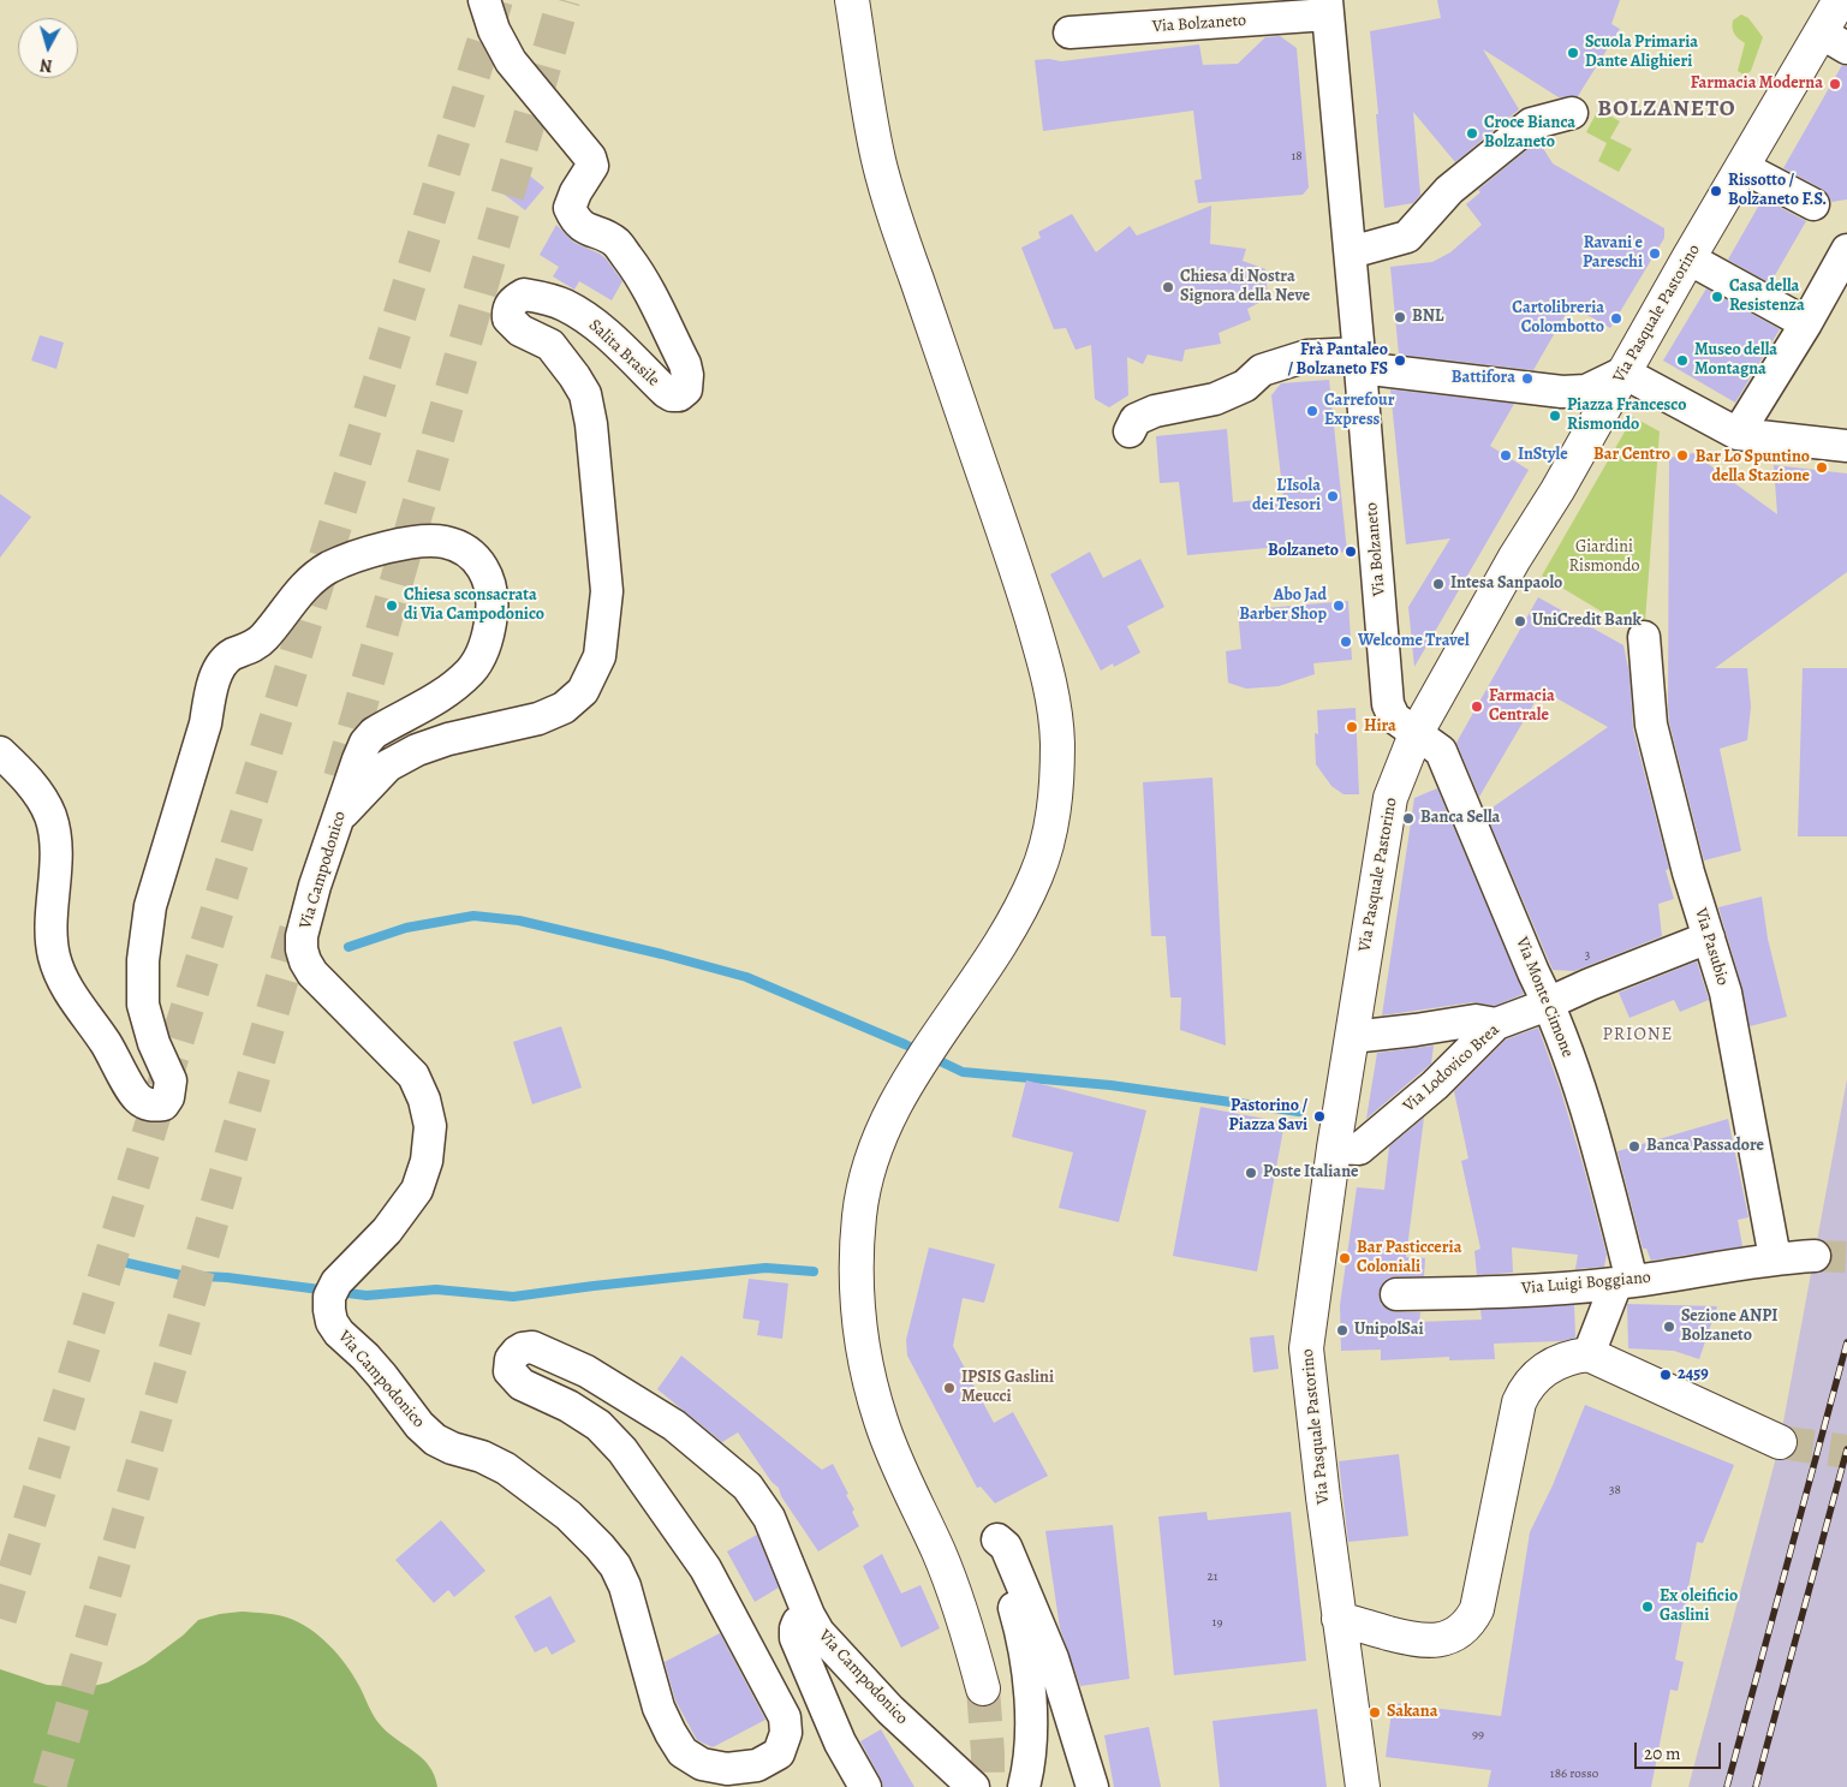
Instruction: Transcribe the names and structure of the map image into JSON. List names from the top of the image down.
{
  "streets": {
    "main road": ["Via Pasquale Pastorino"],
    "street": [
      "Via Bolzaneto",
      "Salita Brasile",
      "Via Campodonico",
      "Via Pasubio",
      "Via Monte Cimone",
      "Via Lodovico Brea",
      "Via Luigi Boggiano"
    ]
  },
  "crossings": [
    ["Via Bolzaneto", "Via Pasquale Pastorino"],
    ["Via Bolzaneto", "Via Monte Cimone"],
    ["Via Pasquale Pastorino", "Via Monte Cimone"],
    ["Via Pasquale Pastorino", "Via Lodovico Brea"],
    ["Salita Brasile", "Via Campodonico"],
    ["Via Pasubio", "Via Lodovico Brea"],
    ["Via Pasubio", "Via Luigi Boggiano"],
    ["Via Monte Cimone", "Via Lodovico Brea"],
    ["Via Monte Cimone", "Via Luigi Boggiano"]
  ],
  "districts": ["BOLZANETO", "PRIONE"],
  "parks": ["Giardini Rismondo"],
  "places": [
    "Scuola Primaria Dante Alighieri",
    "Farmacia Moderna",
    "Croce Bianca Bolzaneto",
    "Rissotto / Bolzaneto F.S.",
    "Ravani e Pareschi",
    "Chiesa di Nostra Signora della Neve",
    "Casa della Resistenza",
    "BNL",
    "Cartolibreria Colombotto",
    "Frà Pantaleo / Bolzaneto FS",
    "Museo della Montagna",
    "Battifora",
    "Carrefour Express",
    "Piazza Francesco Rismondo",
    "InStyle",
    "Bar Centro",
    "Bar Lo Spuntino della Stazione",
    "L'Isola dei Tesori",
    "Bolzaneto",
    "Intesa Sanpaolo",
    "Chiesa sconsacrata di Via Campodonico",
    "Abo Jad Barber Shop",
    "UniCredit Bank",
    "Welcome Travel",
    "Farmacia Centrale",
    "Hira",
    "Banca Sella",
    "Pastorino / Piazza Savi",
    "Banca Passadore",
    "Poste Italiane",
    "Bar Pasticceria Coloniali",
    "Sezione ANPI Bolzaneto",
    "UnipolSai",
    "2459",
    "IPSIS Gaslini Meucci",
    "Ex oleificio Gaslini",
    "Sakana"
  ],
  "house_numbers": [
    "18",
    "3",
    "38",
    "21",
    "19",
    "99",
    "186 rosso"
  ],
  "scale_bar": "20 m",
  "north": "bottom"
}
